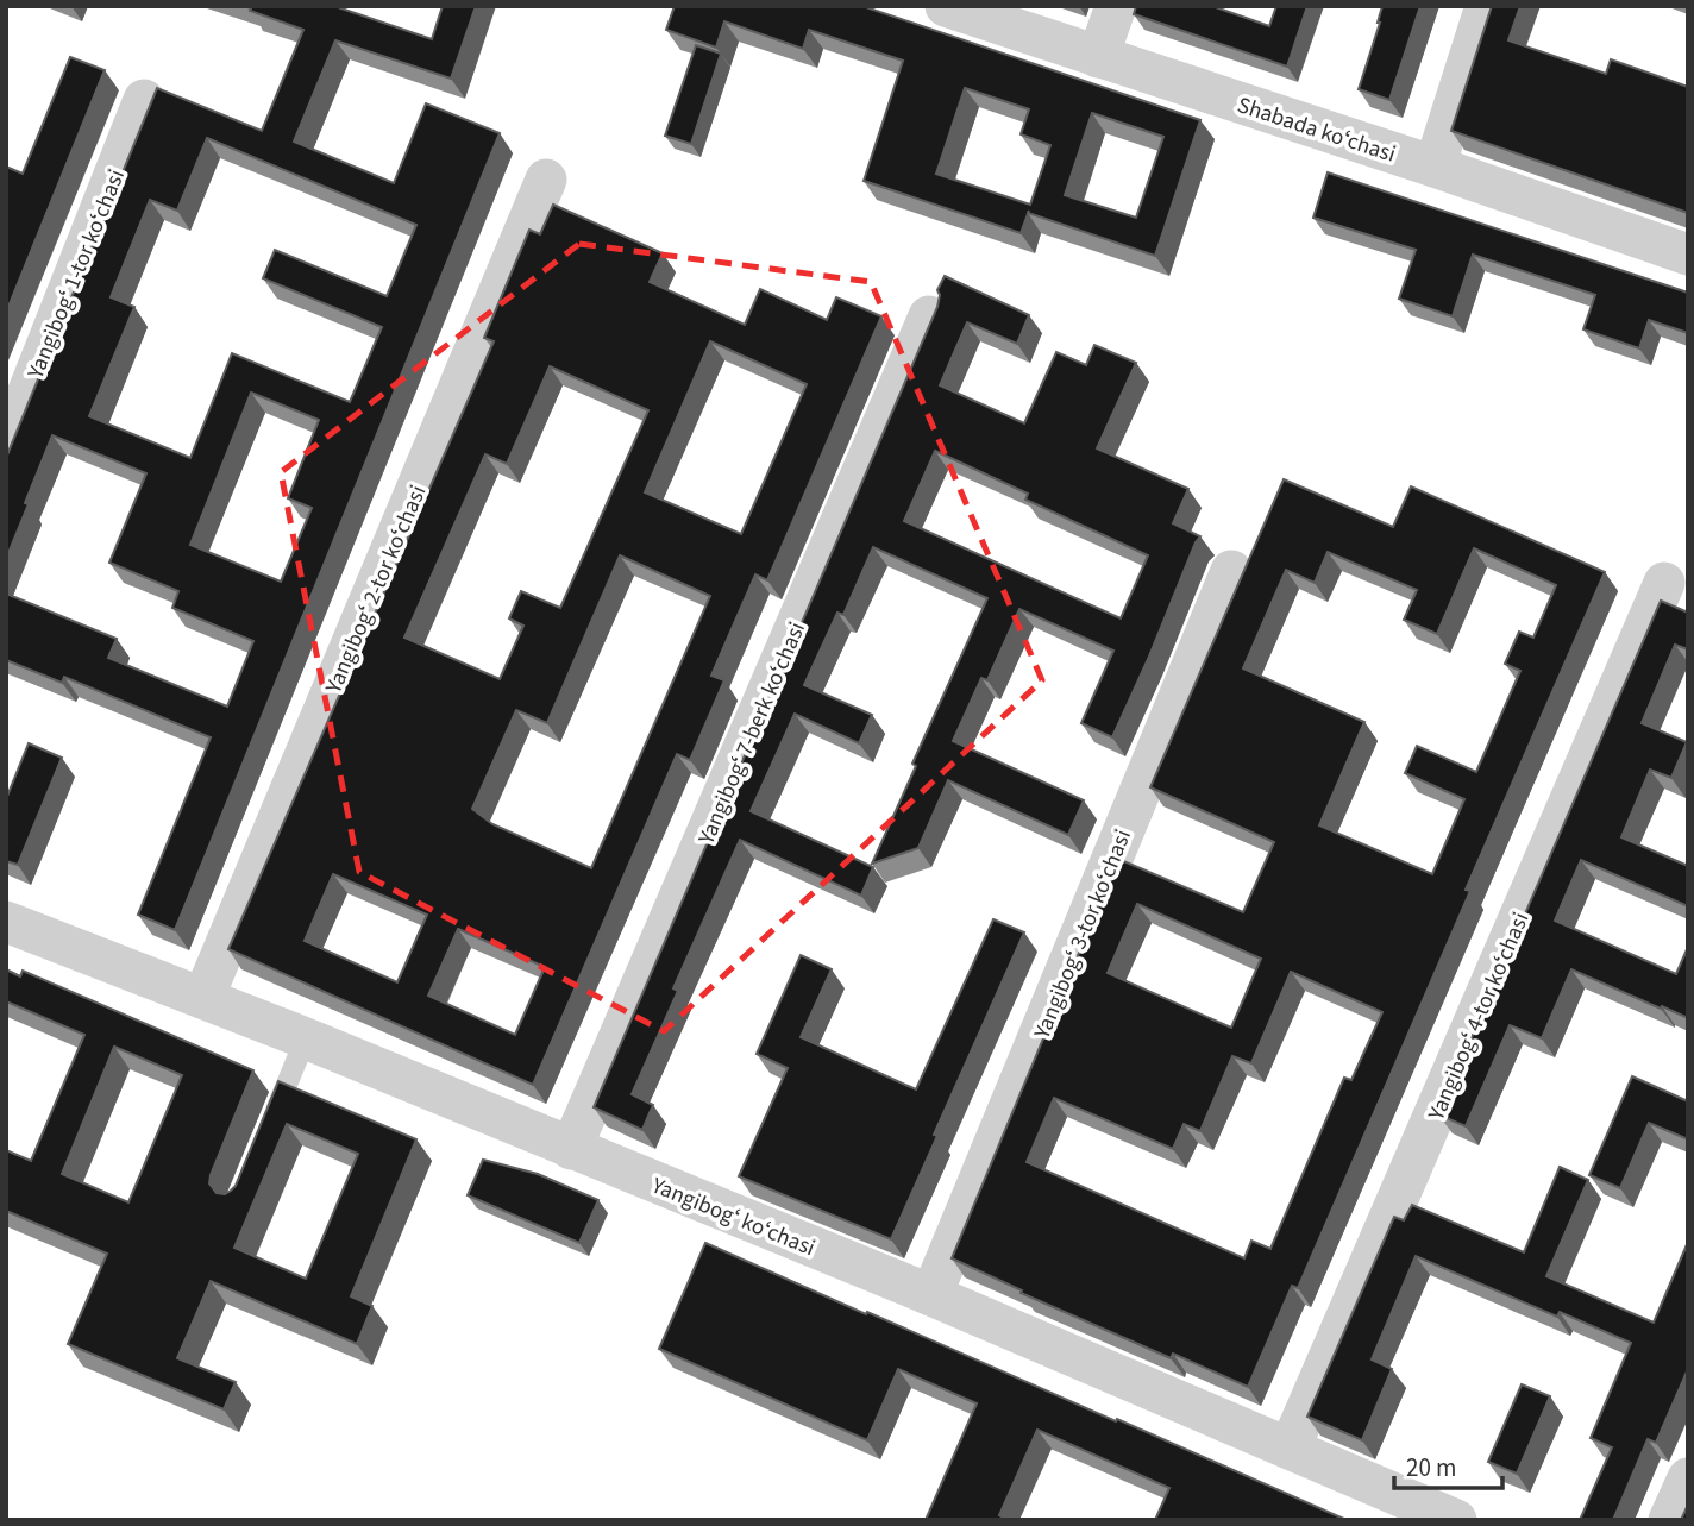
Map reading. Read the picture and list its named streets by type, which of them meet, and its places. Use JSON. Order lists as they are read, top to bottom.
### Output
{
  "streets": {
    "street": [
      "Shabada koʻchasi",
      "Yangibogʻ 1-tor koʻchasi",
      "Yangibogʻ 2-tor koʻchasi",
      "Yangibogʻ 7-berk koʻchasi",
      "Yangibogʻ 3-tor koʻchasi",
      "Yangibogʻ 4-tor koʻchasi",
      "Yangibogʻ koʻchasi"
    ]
  },
  "crossings": [
    ["Yangibogʻ 2-tor koʻchasi", "Yangibogʻ koʻchasi"],
    ["Yangibogʻ 7-berk koʻchasi", "Yangibogʻ koʻchasi"],
    ["Yangibogʻ 3-tor koʻchasi", "Yangibogʻ koʻchasi"],
    ["Yangibogʻ 4-tor koʻchasi", "Yangibogʻ koʻchasi"]
  ],
  "scale_bar": "20 m"
}
